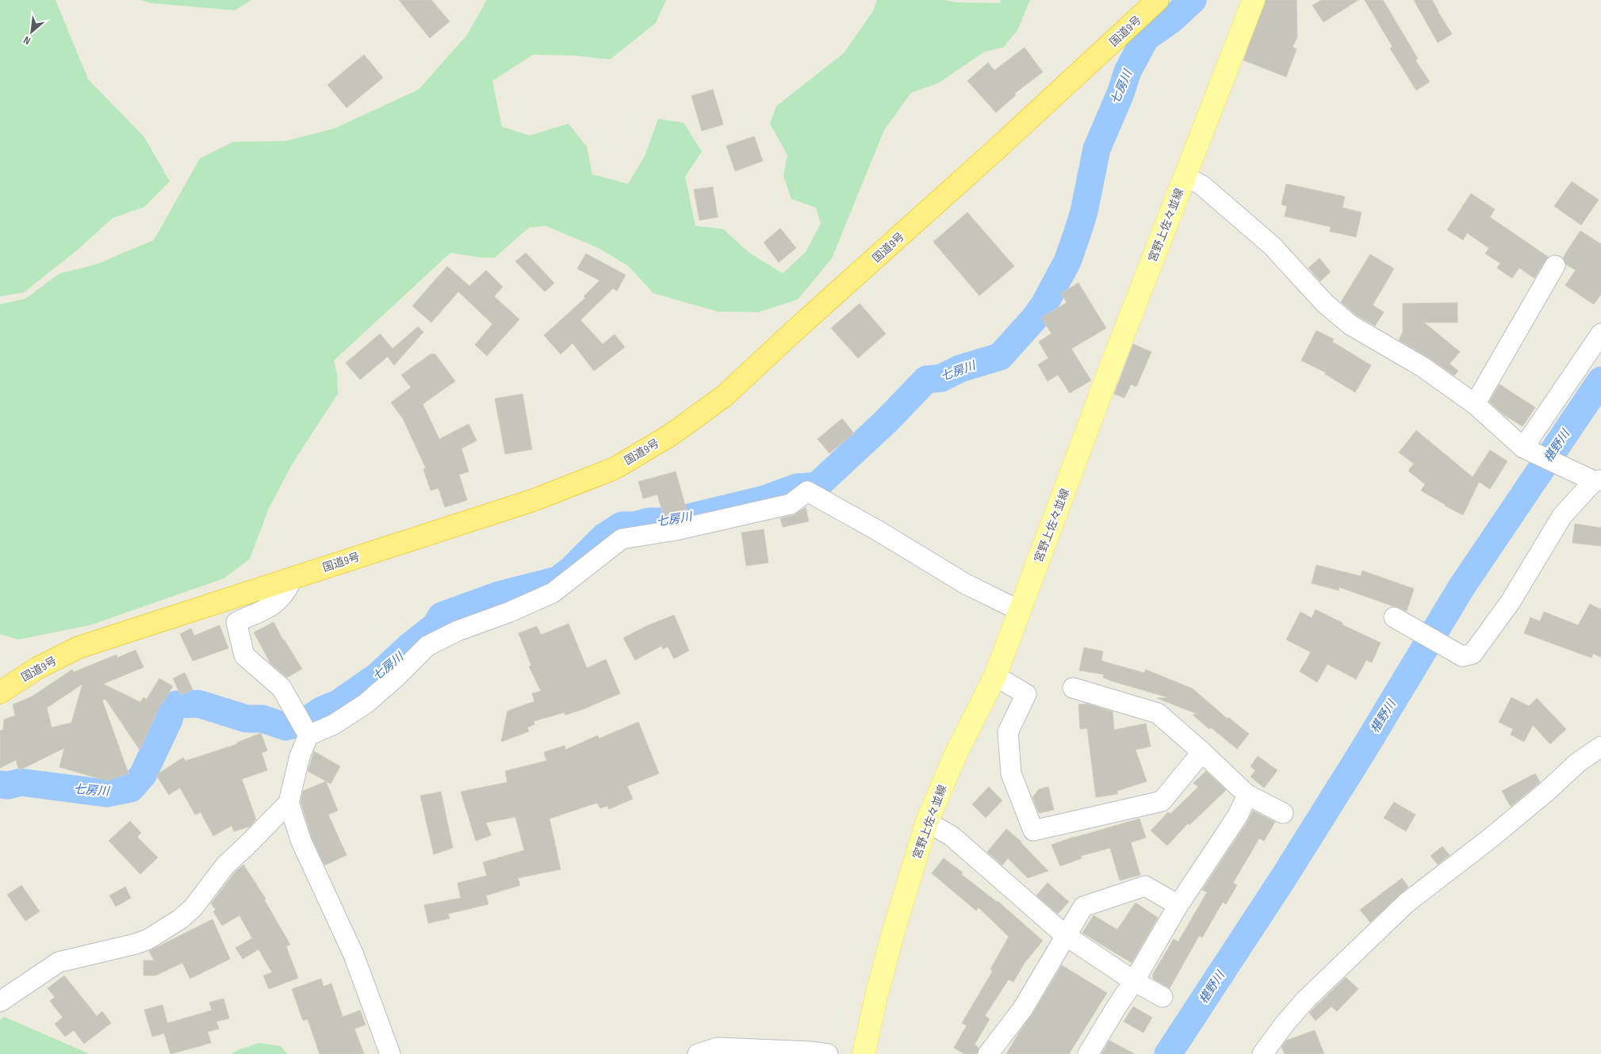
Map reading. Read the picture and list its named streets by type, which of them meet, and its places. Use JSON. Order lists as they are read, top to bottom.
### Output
{
  "streets": {
    "highway": ["国道9号"],
    "main road": ["宮野上佐々並線"]
  },
  "water": ["七房川", "椹野川"],
  "north": "bottom left"
}
